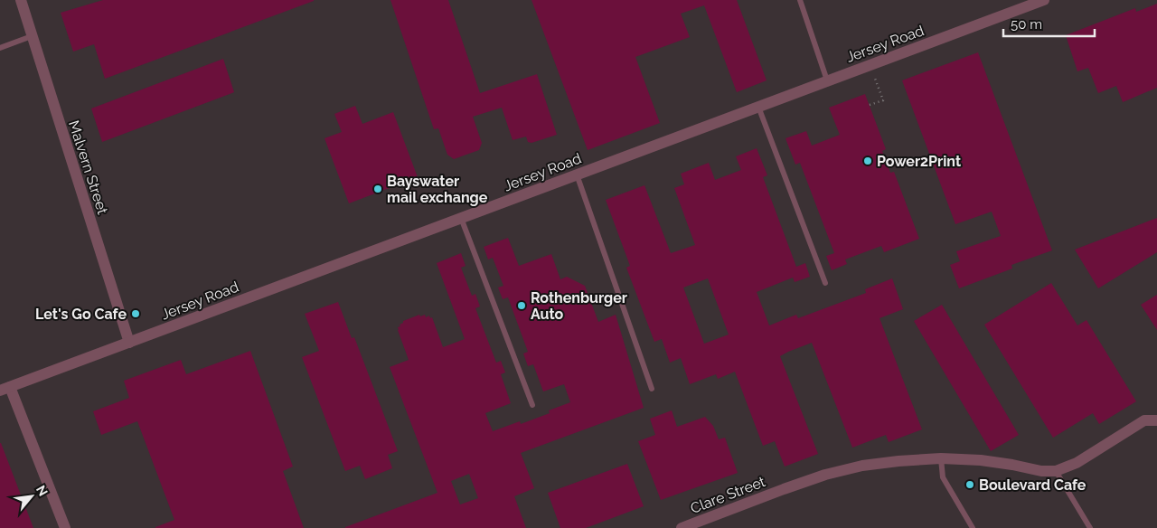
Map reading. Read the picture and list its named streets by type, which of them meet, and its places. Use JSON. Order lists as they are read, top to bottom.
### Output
{
  "streets": {
    "street": ["Jersey Road", "Malvern Street", "Clare Street"]
  },
  "crossings": [
    ["Jersey Road", "Malvern Street"]
  ],
  "places": [
    "Power2Print",
    "Bayswater mail exchange",
    "Rothenburger Auto",
    "Let's Go Cafe",
    "Boulevard Cafe"
  ],
  "scale_bar": "50 m",
  "north": "top right"
}
